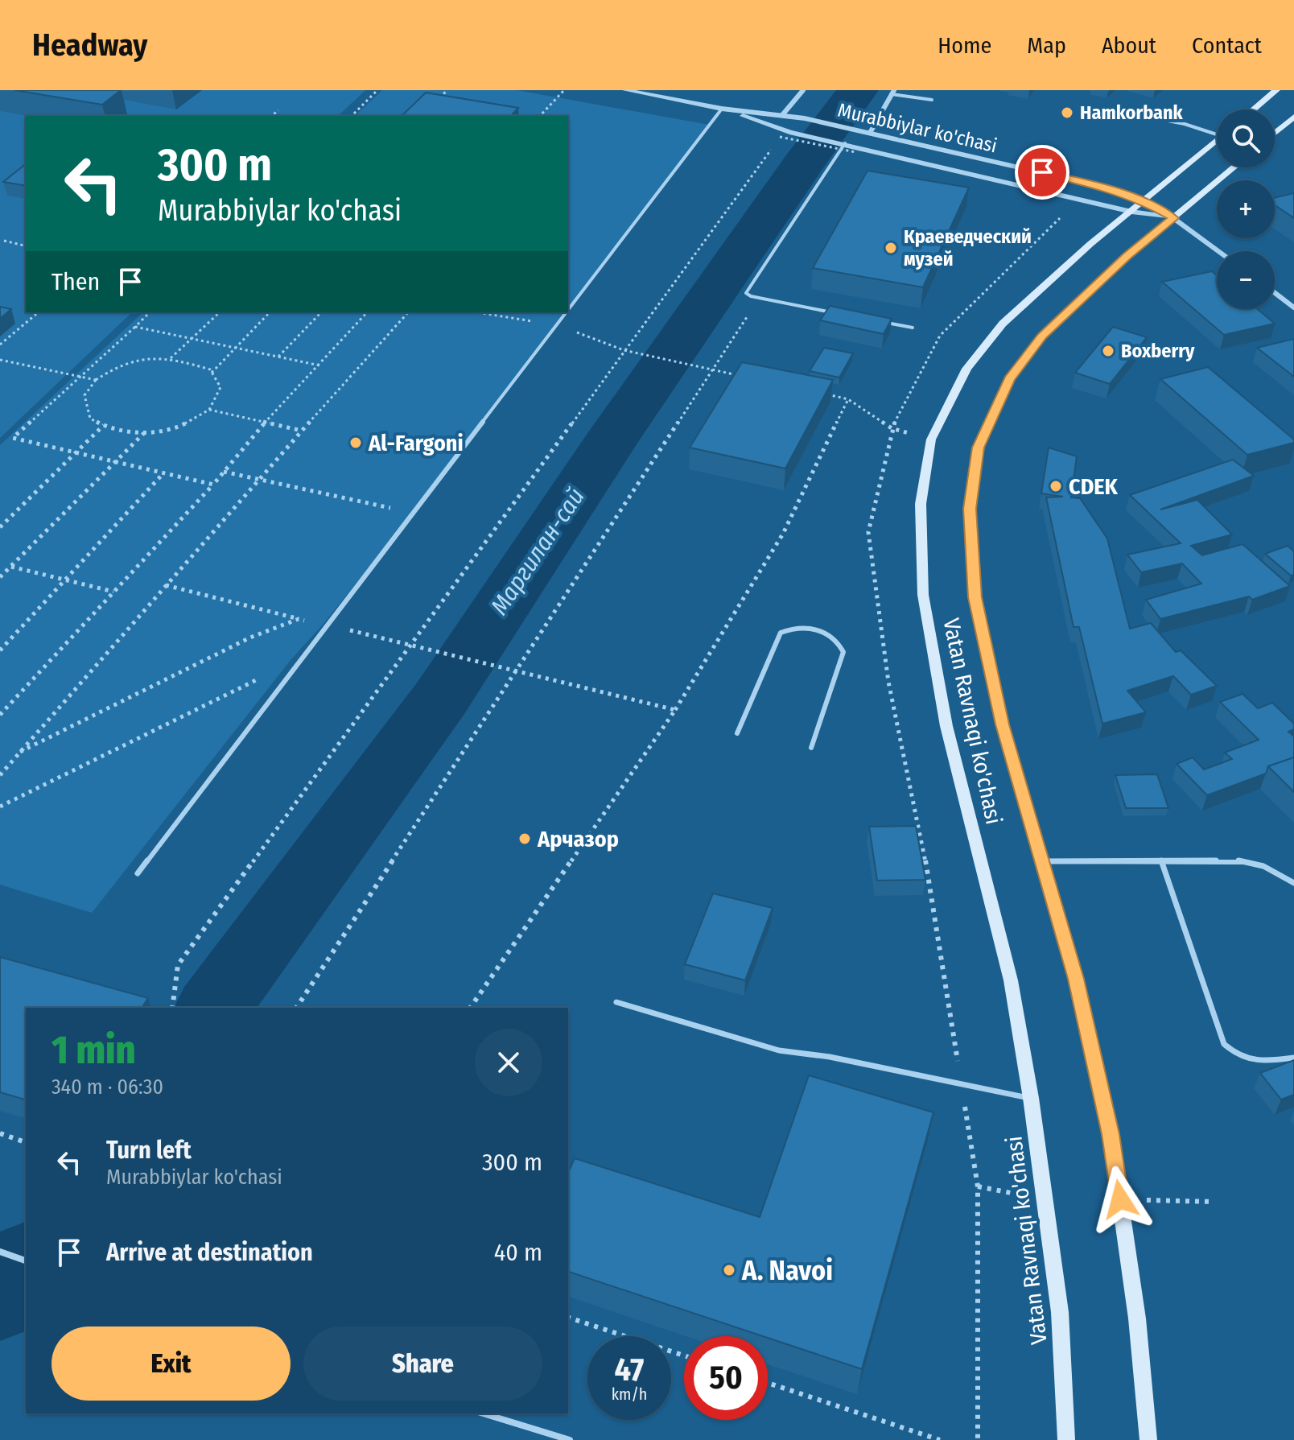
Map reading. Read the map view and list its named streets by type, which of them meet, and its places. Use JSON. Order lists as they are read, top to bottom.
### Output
{
  "streets": {
    "main road": ["Vatan Ravnaqi ko'chasi"],
    "street": ["Murabbiylar ko'chasi"]
  },
  "crossings": [
    ["Murabbiylar ko'chasi", "Vatan Ravnaqi ko'chasi"]
  ],
  "water": ["Маргилан-сай"],
  "places": [
    "Hamkorbank",
    "Краеведческий музей",
    "Boxberry",
    "Al-Fargoni",
    "CDEK",
    "Арчазор",
    "A. Navoi"
  ],
  "page": {
    "header": "Headway",
    "nav": [
      "Home",
      "Map",
      "About",
      "Contact"
    ],
    "map_buttons": ["+", "−"],
    "turn": ["300 m", "Murabbiylar ko'chasi"],
    "then": "Then",
    "heading": ["1 min", "340 m · 06:30"],
    "list": [
      {
        "name": "Turn left",
        "note": "Murabbiylar ko'chasi",
        "value": "300 m"
      },
      {
        "name": "Arrive at destination",
        "value": "40 m"
      }
    ],
    "buttons": ["Exit", "Share"],
    "speed": "47 km/h",
    "limit": "50"
  }
}
